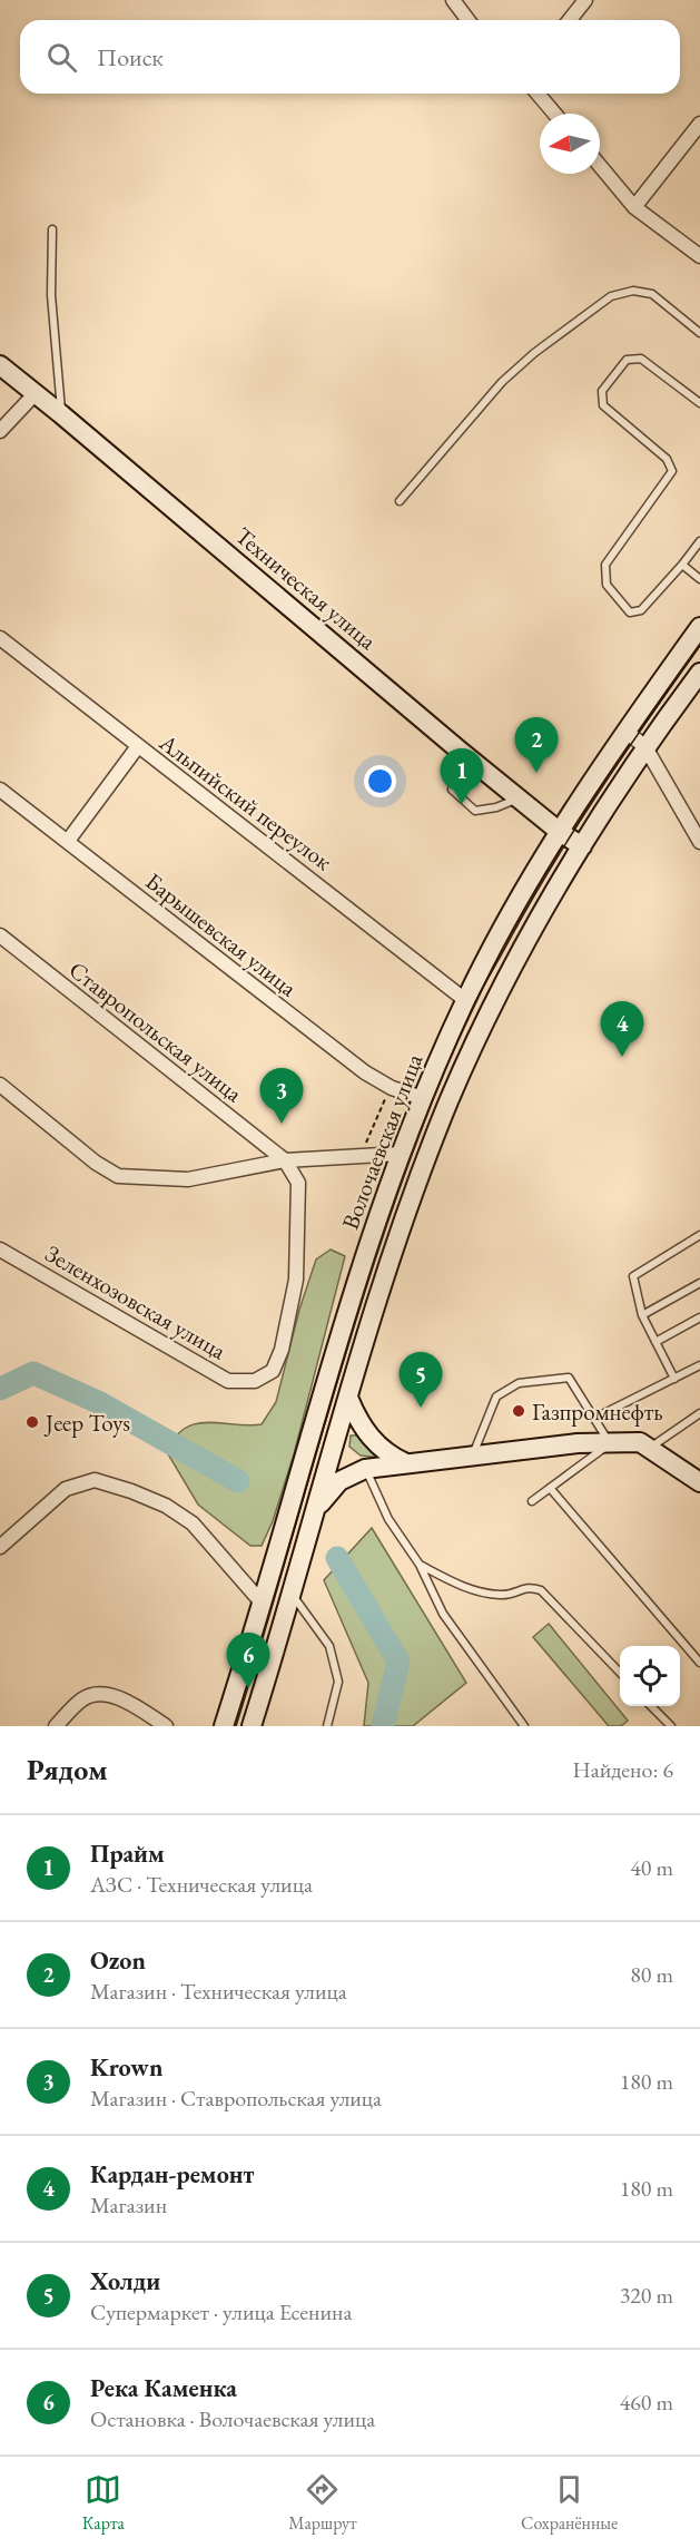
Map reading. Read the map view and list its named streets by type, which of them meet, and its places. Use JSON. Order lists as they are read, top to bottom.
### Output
{
  "streets": {
    "main road": ["Техническая улица", "Волочаевская улица"],
    "street": [
      "Альпийский переулок",
      "Барышевская улица",
      "Ставропольская улица",
      "Зеленхозовская улица"
    ]
  },
  "crossings": [
    ["Техническая улица", "Волочаевская улица"],
    ["Альпийский переулок", "Волочаевская улица"],
    ["Барышевская улица", "Волочаевская улица"],
    ["Ставропольская улица", "Зеленхозовская улица"]
  ],
  "places": ["Газпромнефть", "Jeep Toys"],
  "north": "left",
  "page": {
    "search": "Поиск",
    "pins": [
      "2",
      "1",
      "4",
      "3",
      "5",
      "6"
    ],
    "heading": ["Рядом", "Найдено: 6"],
    "list": [
      {
        "mark": "1",
        "name": "Прайм",
        "note": "АЗС · Техническая улица",
        "value": "40 m"
      },
      {
        "mark": "2",
        "name": "Ozon",
        "note": "Магазин · Техническая улица",
        "value": "80 m"
      },
      {
        "mark": "3",
        "name": "Krown",
        "note": "Магазин · Ставропольская улица",
        "value": "180 m"
      },
      {
        "mark": "4",
        "name": "Кардан-ремонт",
        "note": "Магазин",
        "value": "180 m"
      },
      {
        "mark": "5",
        "name": "Холди",
        "note": "Супермаркет · улица Есенина",
        "value": "320 m"
      },
      {
        "mark": "6",
        "name": "Река Каменка",
        "note": "Остановка · Волочаевская улица",
        "value": "460 m"
      }
    ],
    "nav": ["Карта", "Маршрут", "Сохранённые"]
  }
}
